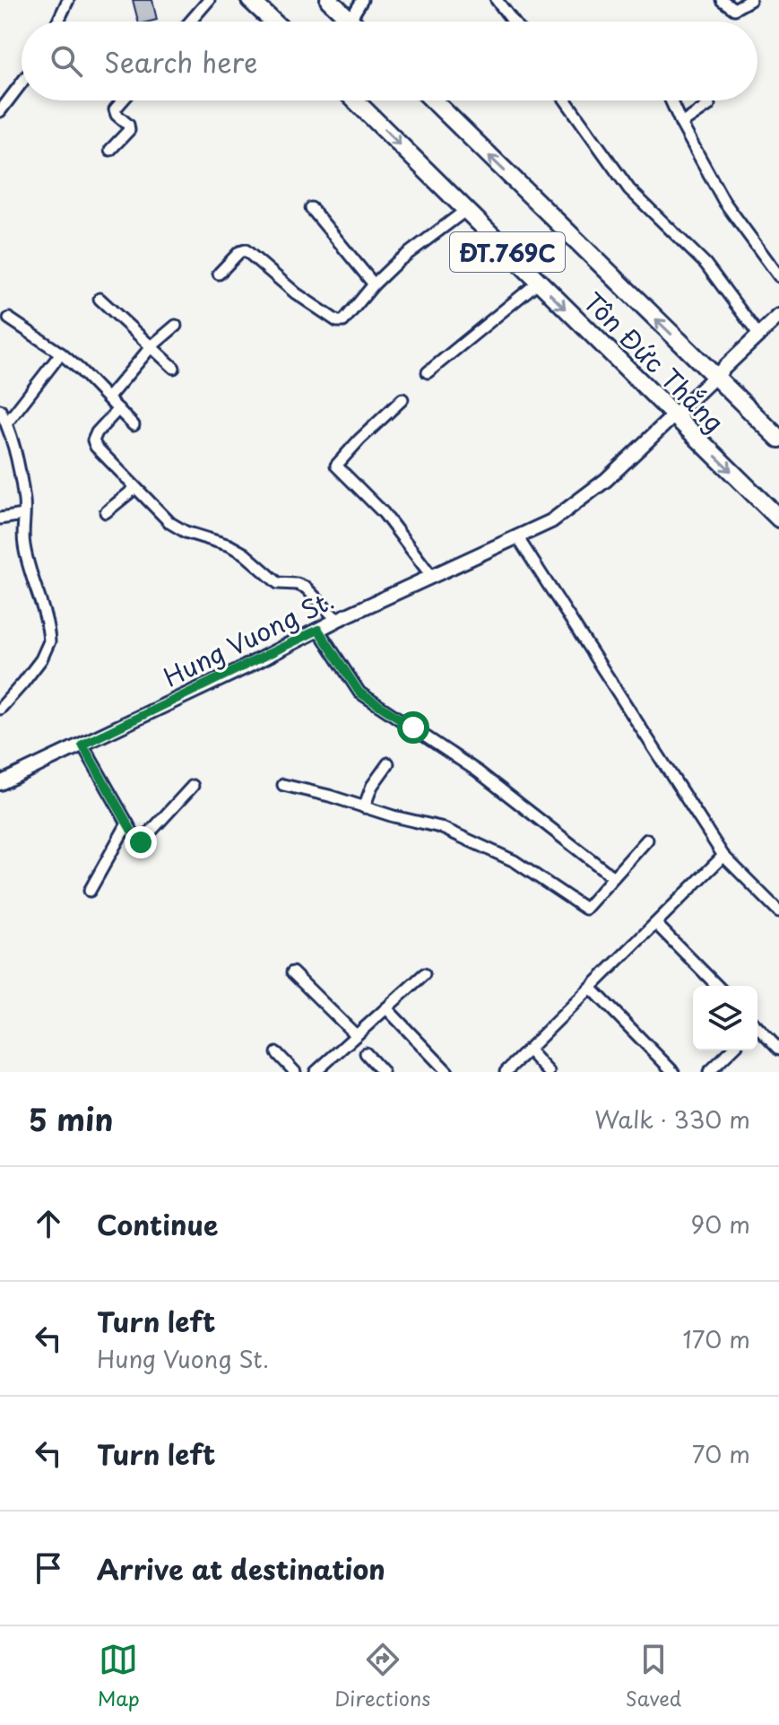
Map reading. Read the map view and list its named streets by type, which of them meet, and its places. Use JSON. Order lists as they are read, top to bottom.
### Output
{
  "streets": {
    "main road": ["ĐT.769C", "Tôn Đức Thắng"],
    "street": ["Hung Vuong St."]
  },
  "crossings": [
    ["Tôn Đức Thắng", "Hung Vuong St."]
  ],
  "page": {
    "search": "Search here",
    "heading": ["5 min", "Walk · 330 m"],
    "list": [
      ["Continue", "90 m"],
      ["Turn left", "Hung Vuong St.", "170 m"],
      ["Turn left", "70 m"],
      "Arrive at destination"
    ],
    "nav": ["Map", "Directions", "Saved"]
  }
}
